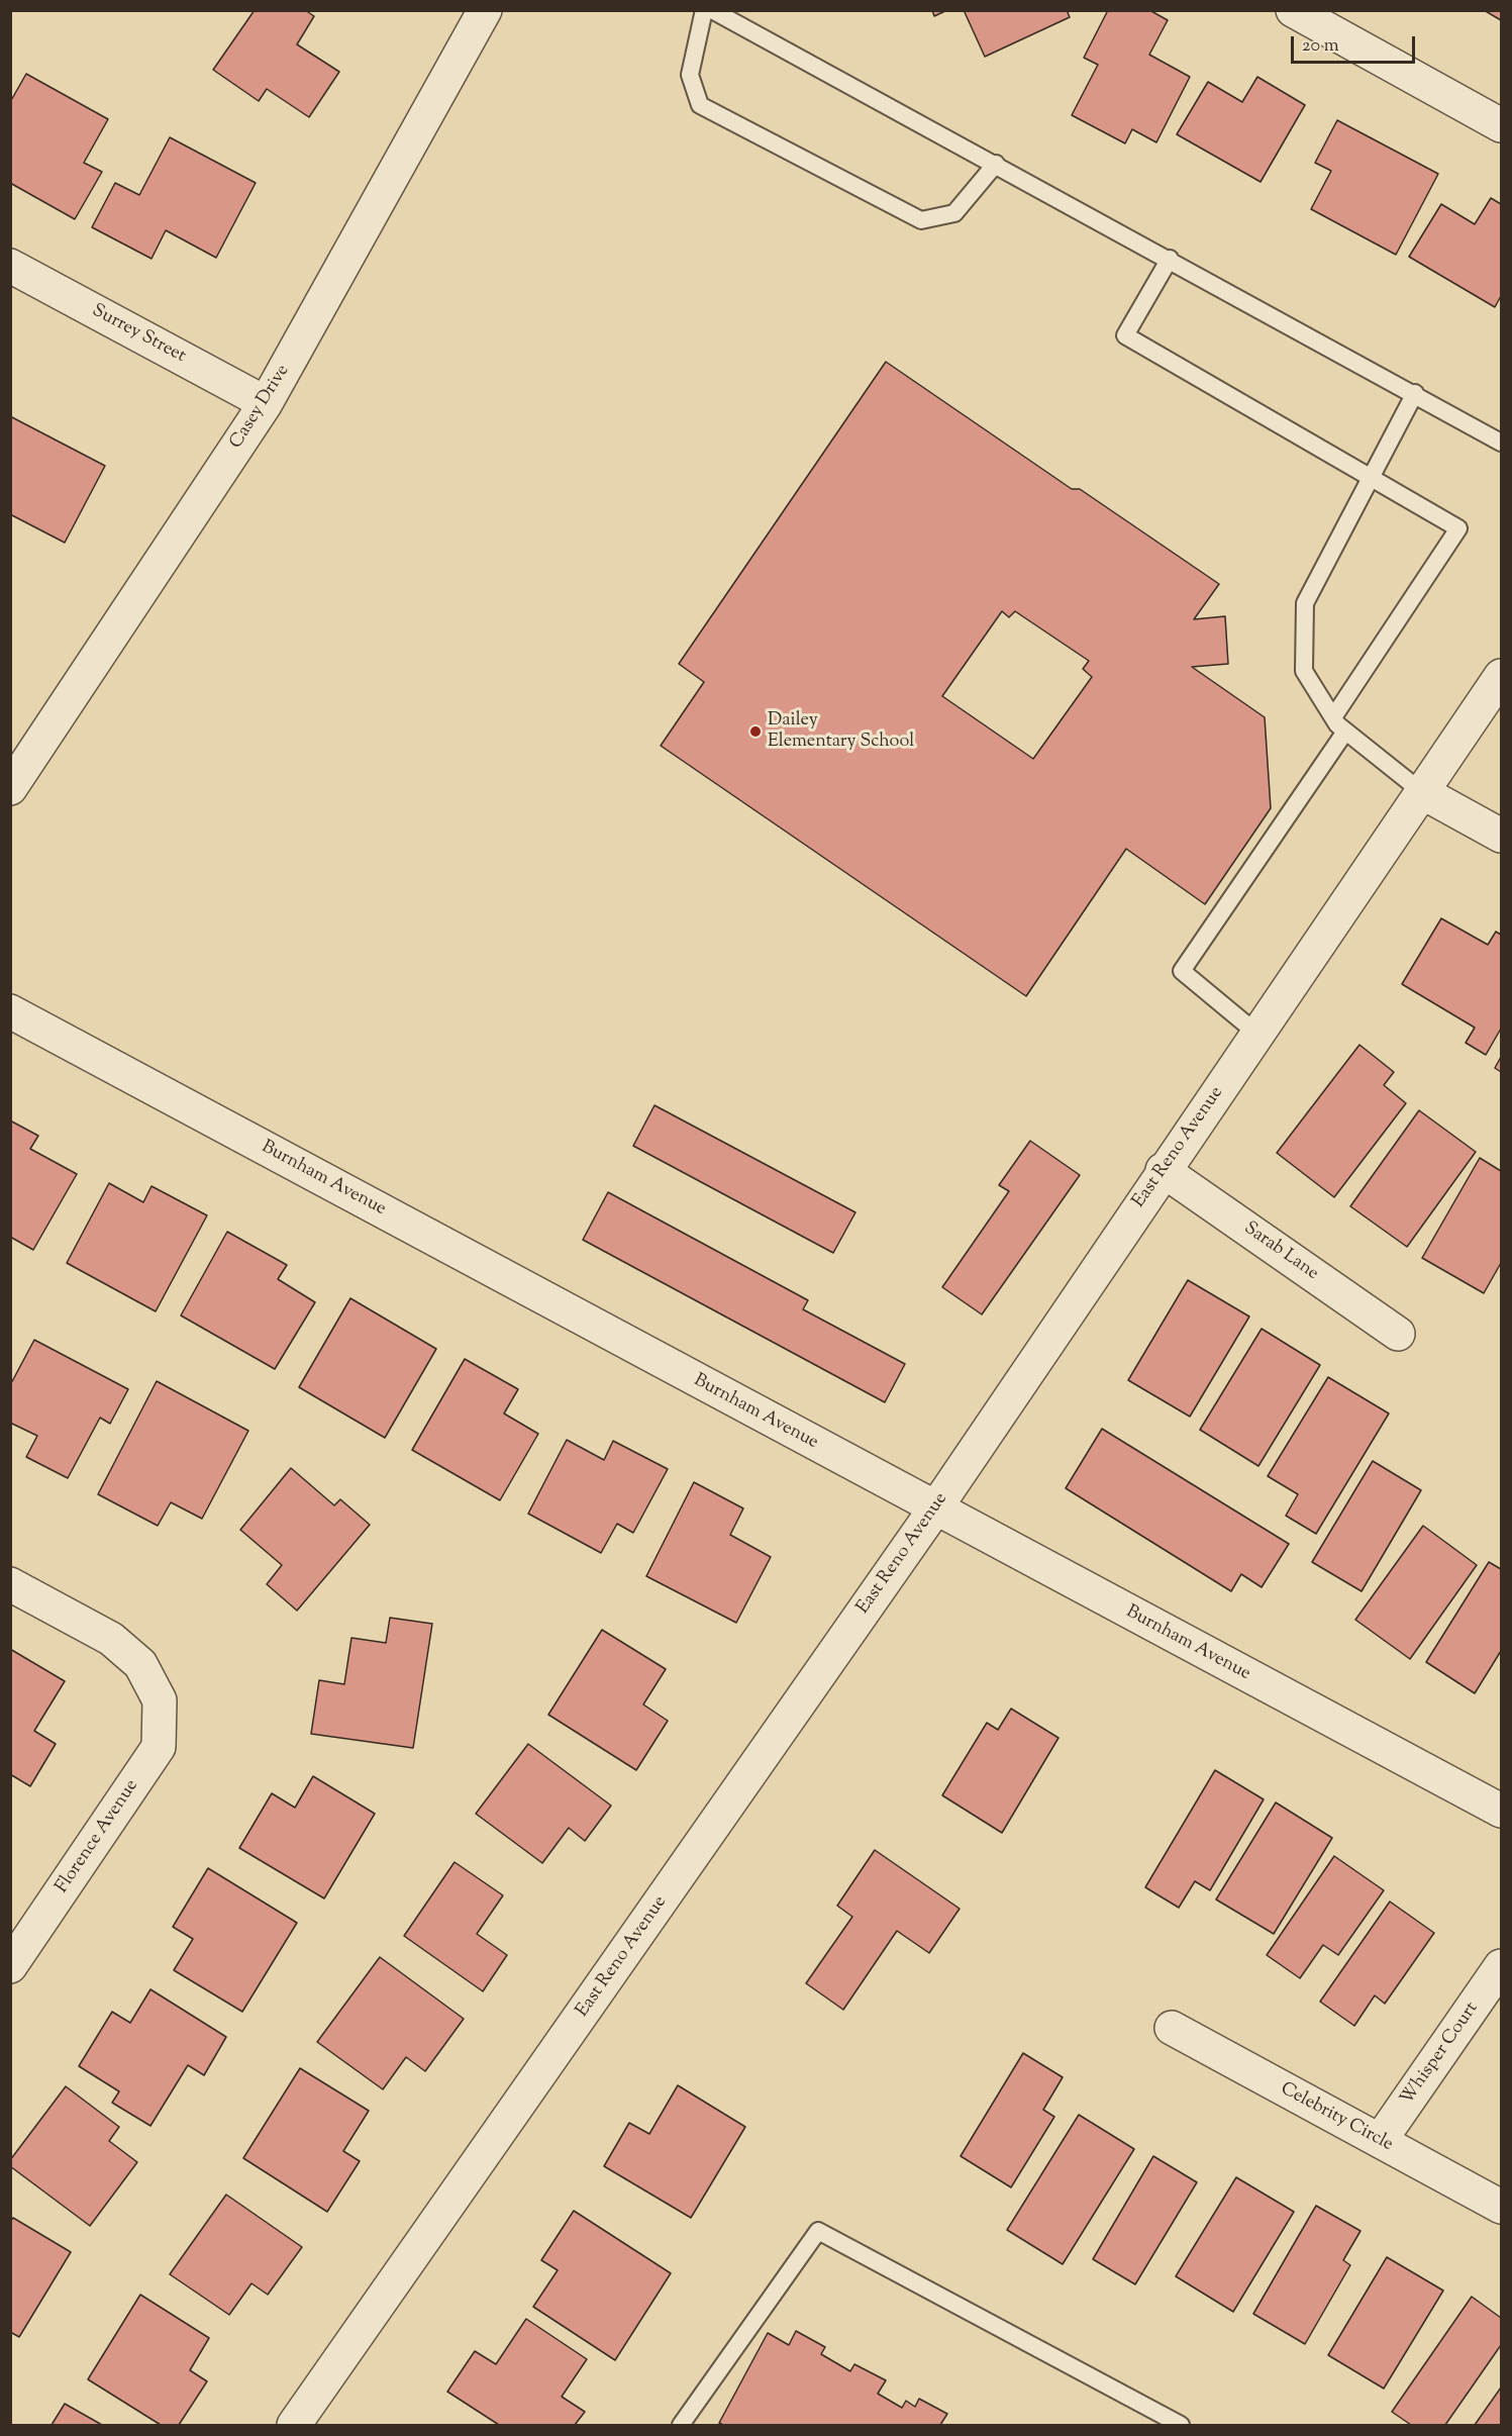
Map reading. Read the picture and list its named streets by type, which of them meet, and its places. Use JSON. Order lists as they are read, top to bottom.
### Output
{
  "streets": {
    "street": [
      "Surrey Street",
      "Casey Drive",
      "East Reno Avenue",
      "Burnham Avenue",
      "Sarab Lane",
      "Florence Avenue",
      "Whisper Court",
      "Celebrity Circle"
    ]
  },
  "crossings": [
    ["Surrey Street", "Casey Drive"],
    ["East Reno Avenue", "Burnham Avenue"],
    ["East Reno Avenue", "Sarab Lane"],
    ["Whisper Court", "Celebrity Circle"]
  ],
  "places": ["Dailey Elementary School"],
  "scale_bar": "20 m"
}
